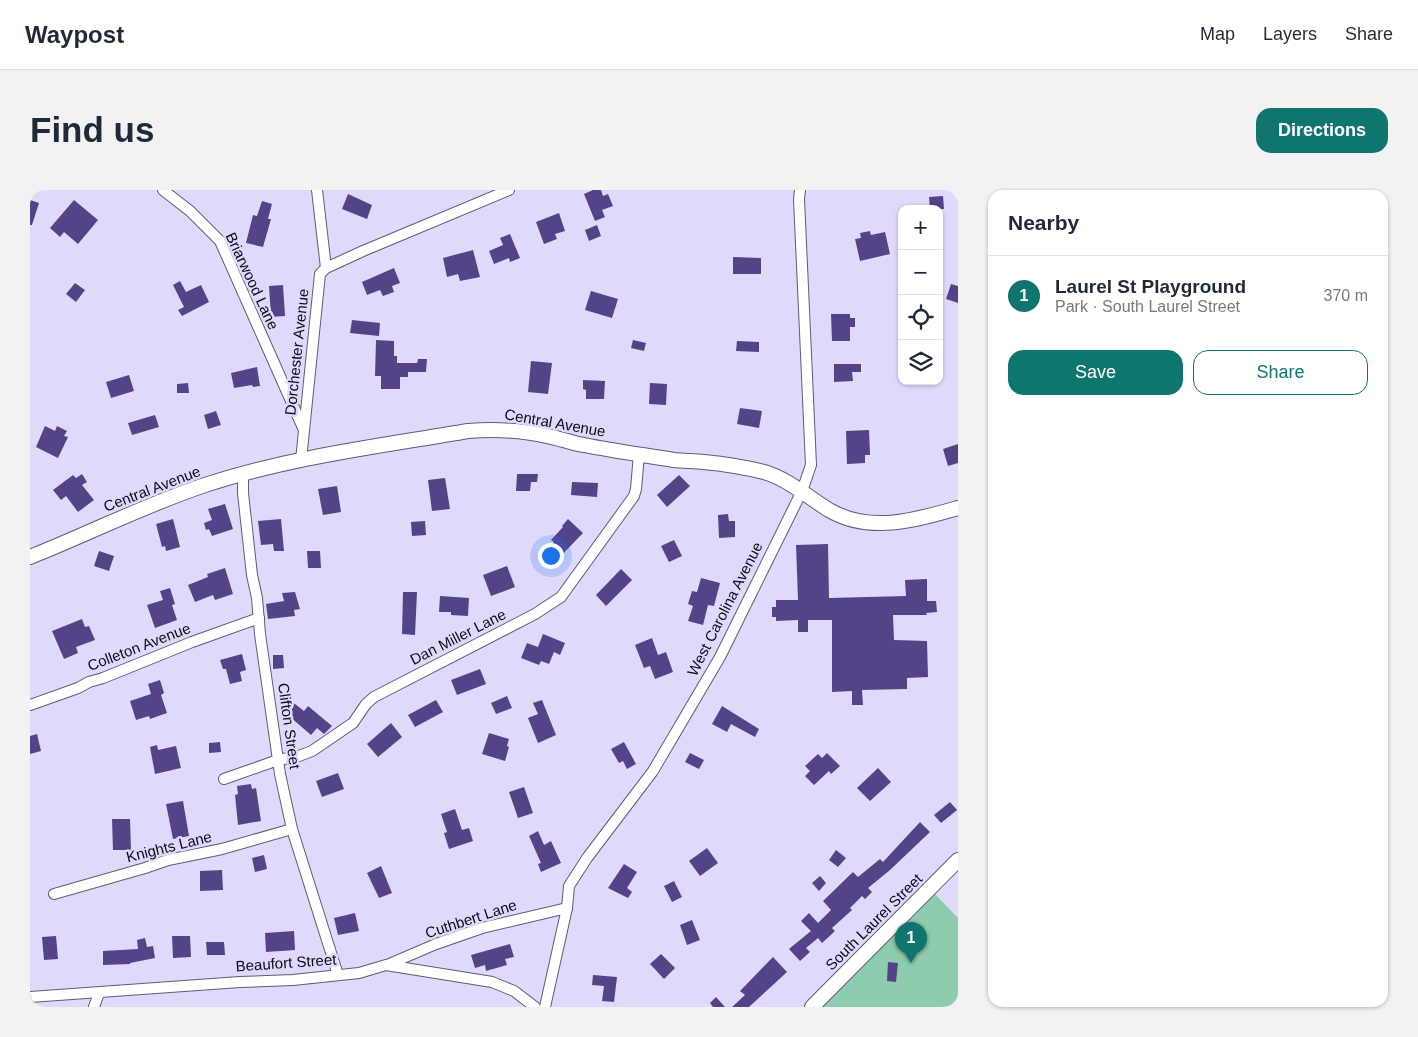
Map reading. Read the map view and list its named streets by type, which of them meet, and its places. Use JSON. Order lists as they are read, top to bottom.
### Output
{
  "streets": {
    "street": [
      "Briarwood Lane",
      "Dorchester Avenue",
      "Central Avenue",
      "West Carolina Avenue",
      "Dan Miller Lane",
      "Colleton Avenue",
      "Clifton Street",
      "Knights Lane",
      "Cuthbert Lane",
      "South Laurel Street",
      "Beaufort Street"
    ]
  },
  "crossings": [
    ["Briarwood Lane", "Dorchester Avenue"],
    ["Dorchester Avenue", "Central Avenue"],
    ["Central Avenue", "West Carolina Avenue"],
    ["Central Avenue", "Dan Miller Lane"],
    ["Central Avenue", "Clifton Street"],
    ["West Carolina Avenue", "Cuthbert Lane"],
    ["Dan Miller Lane", "Clifton Street"],
    ["Colleton Avenue", "Clifton Street"],
    ["Clifton Street", "Knights Lane"],
    ["Clifton Street", "Beaufort Street"],
    ["Cuthbert Lane", "Beaufort Street"]
  ],
  "page": {
    "header": "Waypost",
    "nav": ["Map", "Layers", "Share"],
    "buttons": [
      "Directions",
      ["Save", "Share"]
    ],
    "title": "Find us",
    "heading": "Nearby",
    "map_buttons": ["+", "−"],
    "list": [
      {
        "mark": "1",
        "name": "Laurel St Playground",
        "note": "Park · South Laurel Street",
        "value": "370 m"
      }
    ],
    "pins": "1"
  }
}
